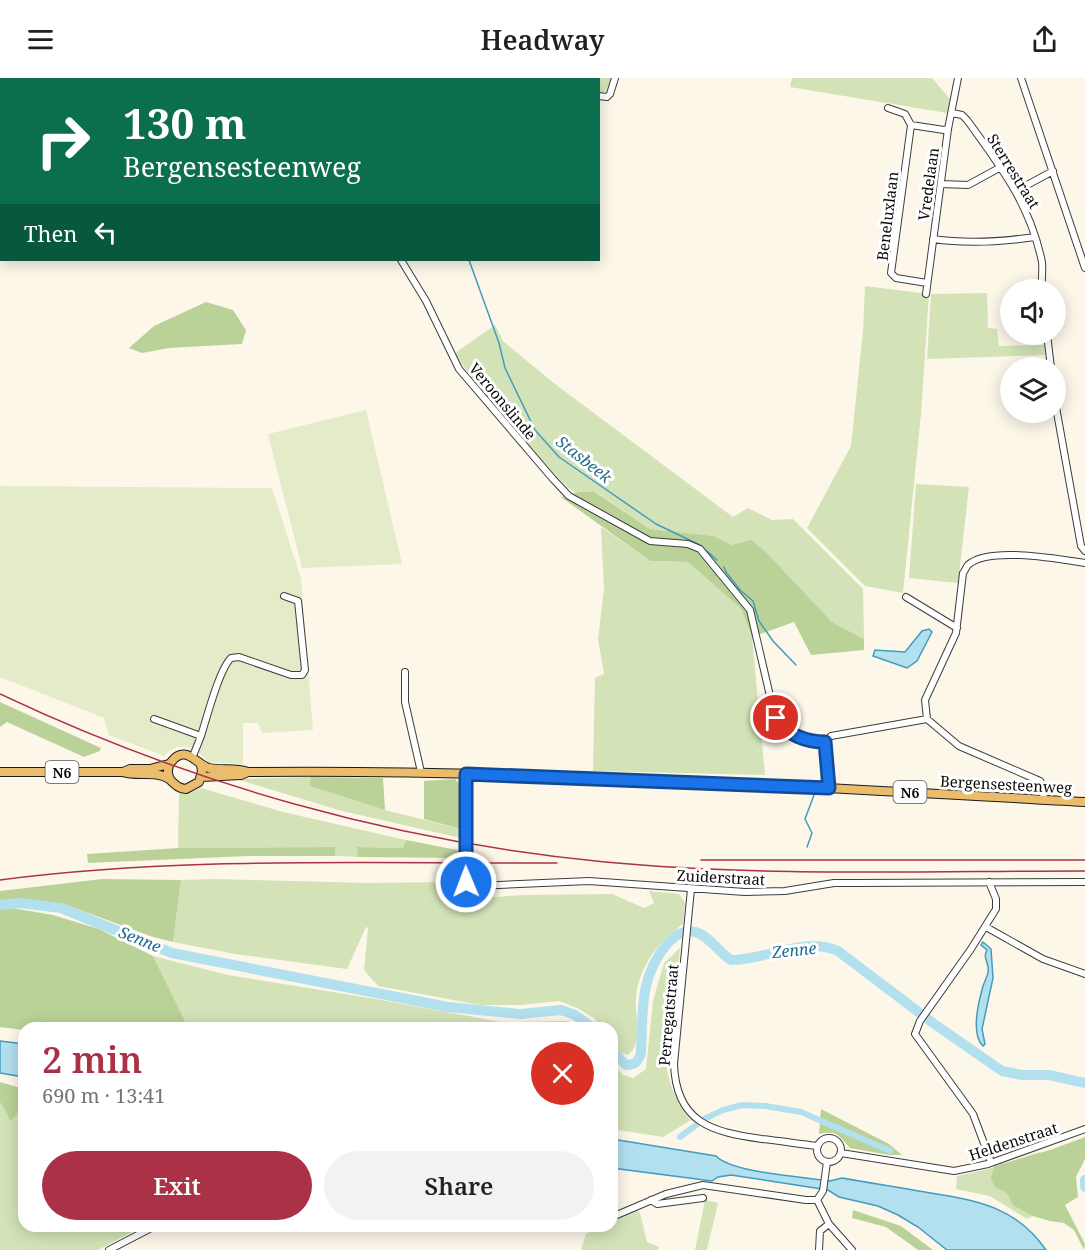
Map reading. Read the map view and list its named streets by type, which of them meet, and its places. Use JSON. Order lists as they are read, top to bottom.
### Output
{
  "streets": {
    "main road": ["N6", "Bergensesteenweg"],
    "street": [
      "Sterrestraat",
      "Vredelaan",
      "Beneluxlaan",
      "Veroonslinde",
      "Zuiderstraat",
      "Perregatstraat",
      "Heldenstraat"
    ]
  },
  "crossings": [
    ["Sterrestraat", "Vredelaan"],
    ["Vredelaan", "Beneluxlaan"],
    ["N6", "Bergensesteenweg"],
    ["Bergensesteenweg", "Zuiderstraat"],
    ["Zuiderstraat", "Perregatstraat"],
    ["Perregatstraat", "Heldenstraat"]
  ],
  "water": ["Stasbeek", "Senne", "Zenne"],
  "page": {
    "header": "Headway",
    "turn": ["130 m", "Bergensesteenweg"],
    "then": "Then",
    "heading": ["2 min", "690 m · 13:41"],
    "buttons": ["Exit", "Share"]
  }
}
